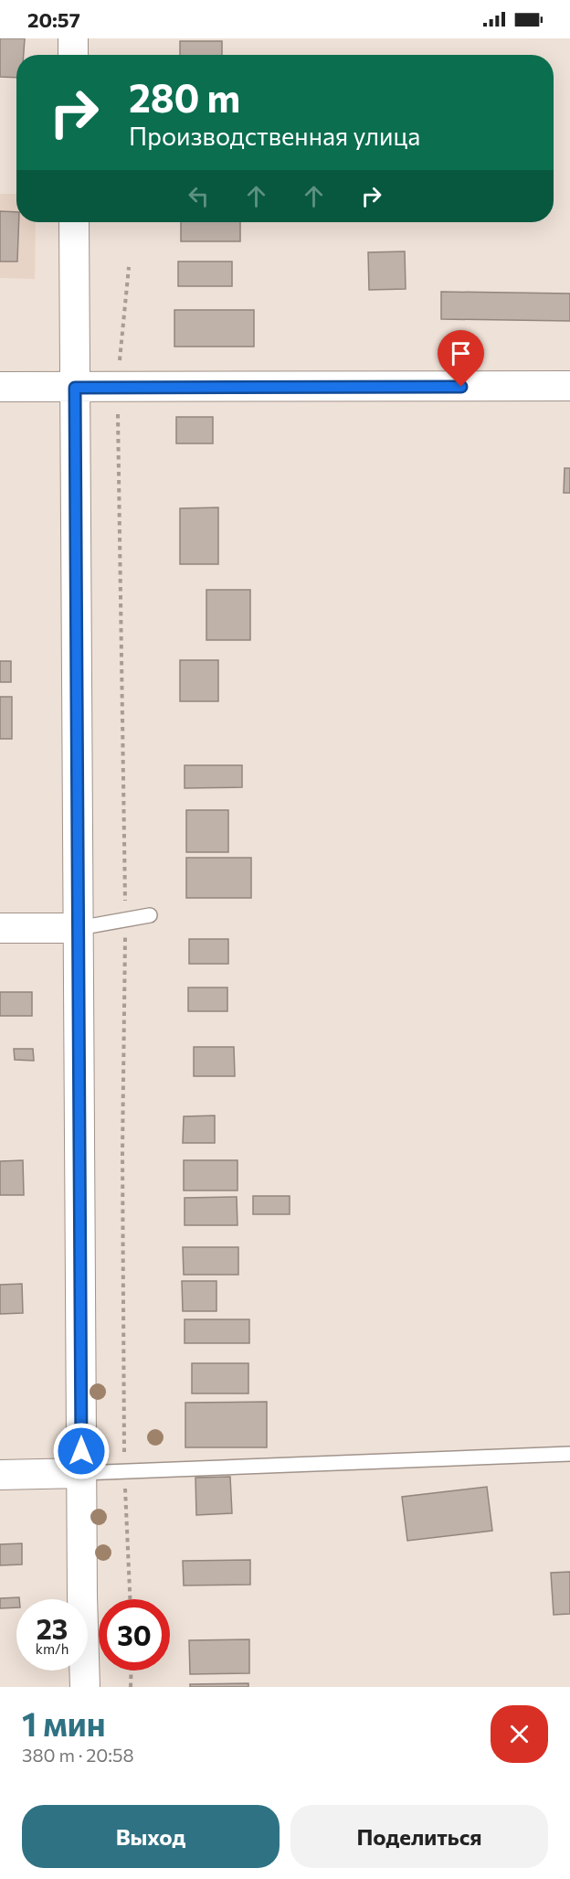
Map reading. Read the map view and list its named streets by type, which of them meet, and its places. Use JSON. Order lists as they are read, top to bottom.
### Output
{
  "page": {
    "status": "20:57",
    "turn": ["280 m", "Производственная улица"],
    "speed": "23 km/h",
    "limit": "30",
    "heading": ["1 мин", "380 m · 20:58"],
    "buttons": ["Выход", "Поделиться"]
  }
}
